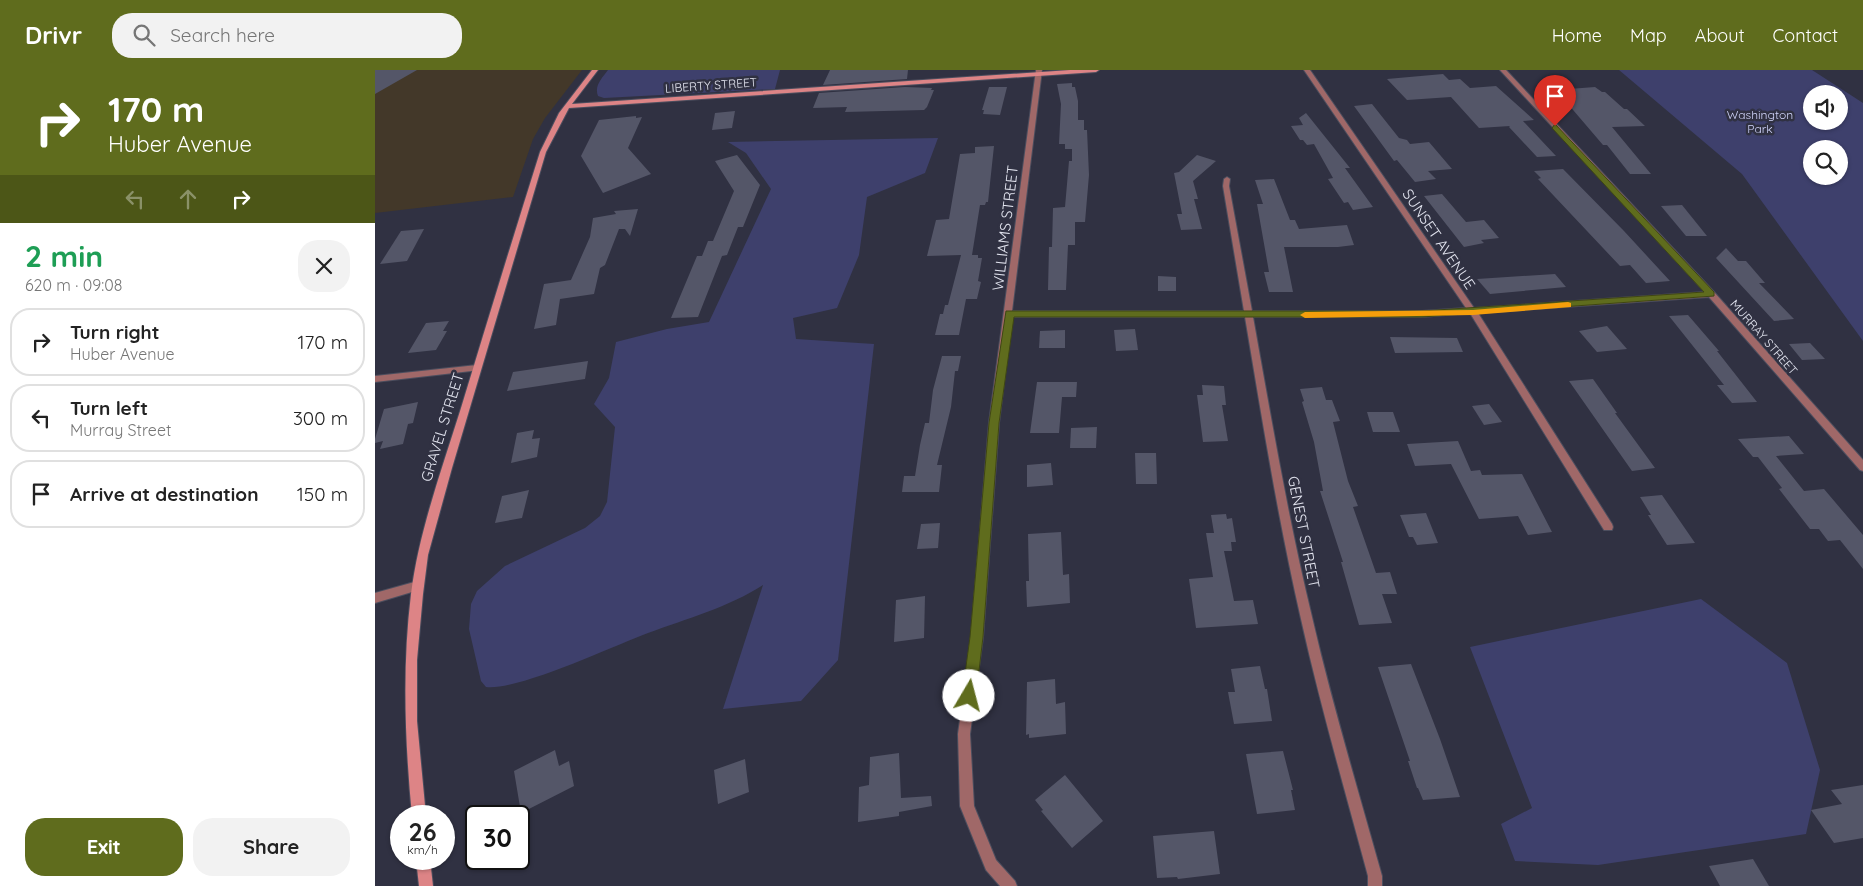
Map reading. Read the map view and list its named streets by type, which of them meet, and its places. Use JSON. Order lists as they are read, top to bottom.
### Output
{
  "streets": {
    "street": [
      "LIBERTY STREET",
      "WILLIAMS STREET",
      "SUNSET AVENUE",
      "MURRAY STREET",
      "GRAVEL STREET",
      "GENEST STREET"
    ]
  },
  "crossings": [
    ["LIBERTY STREET", "WILLIAMS STREET"],
    ["LIBERTY STREET", "GRAVEL STREET"]
  ],
  "parks": ["Washington Park"],
  "page": {
    "header": "Drivr",
    "search": "Search here",
    "nav": [
      "Home",
      "Map",
      "About",
      "Contact"
    ],
    "turn": ["170 m", "Huber Avenue"],
    "heading": ["2 min", "620 m · 09:08"],
    "list": [
      {
        "name": "Turn right",
        "note": "Huber Avenue",
        "value": "170 m"
      },
      {
        "name": "Turn left",
        "note": "Murray Street",
        "value": "300 m"
      },
      {
        "name": "Arrive at destination",
        "value": "150 m"
      }
    ],
    "speed": "26 km/h",
    "limit": "30",
    "buttons": ["Exit", "Share"]
  }
}
